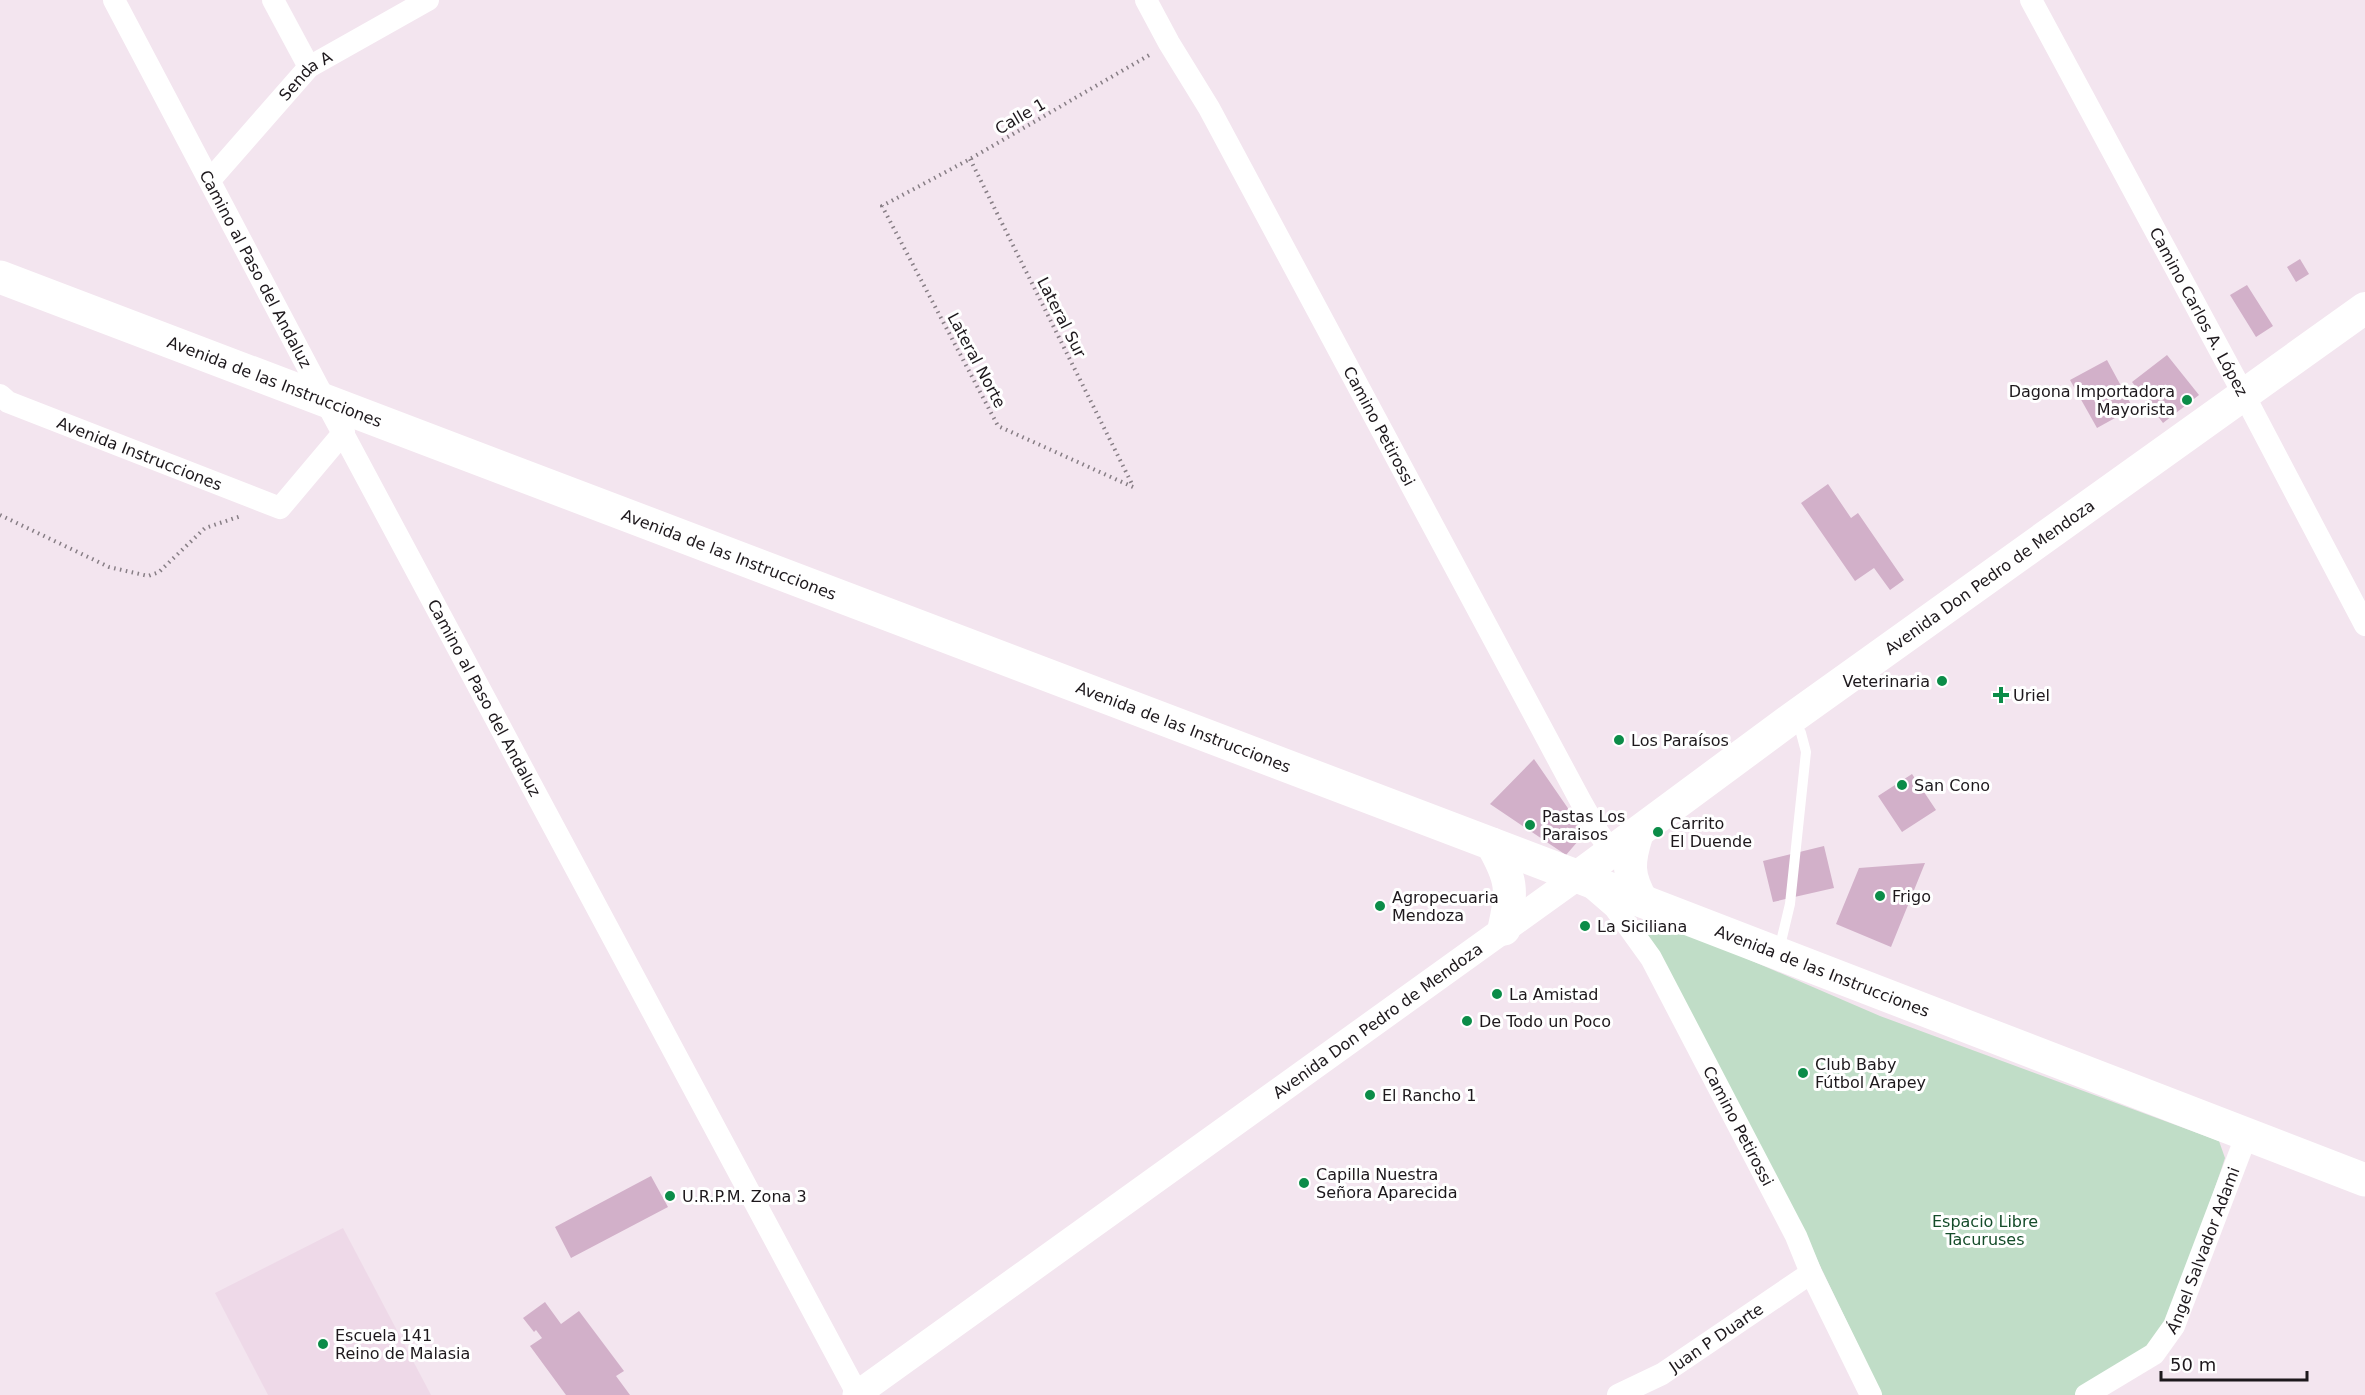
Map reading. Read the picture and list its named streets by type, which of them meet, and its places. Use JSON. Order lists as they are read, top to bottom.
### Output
{
  "streets": {
    "main road": ["Avenida de las Instrucciones", "Avenida Don Pedro de Mendoza"],
    "street": [
      "Senda A",
      "Camino al Paso del Andaluz",
      "Camino Carlos A. López",
      "Camino Petirossi",
      "Avenida Instrucciones",
      "Ángel Salvador Adami",
      "Juan P Duarte"
    ],
    "path": ["Calle 1", "Lateral Sur", "Lateral Norte"]
  },
  "crossings": [
    ["Senda A", "Camino al Paso del Andaluz"],
    ["Calle 1", "Lateral Sur"],
    ["Calle 1", "Lateral Norte"],
    ["Calle 1", "Camino Petirossi"],
    ["Camino al Paso del Andaluz", "Avenida de las Instrucciones"],
    ["Camino al Paso del Andaluz", "Avenida Don Pedro de Mendoza"],
    ["Camino Carlos A. López", "Avenida Don Pedro de Mendoza"],
    ["Lateral Sur", "Lateral Norte"],
    ["Avenida de las Instrucciones", "Camino Petirossi"],
    ["Avenida de las Instrucciones", "Avenida Don Pedro de Mendoza"],
    ["Avenida de las Instrucciones", "Ángel Salvador Adami"],
    ["Camino Petirossi", "Avenida Don Pedro de Mendoza"],
    ["Camino Petirossi", "Juan P Duarte"]
  ],
  "parks": ["Espacio Libre Tacuruses"],
  "places": {
    "other": [
      "Dagona Importadora Mayorista",
      "Veterinaria",
      "Los Paraísos",
      "San Cono",
      "Pastas Los Paraisos",
      "Carrito El Duende",
      "Frigo",
      "Agropecuaria Mendoza",
      "La Siciliana",
      "La Amistad",
      "De Todo un Poco",
      "Club Baby Fútbol Arapey",
      "El Rancho 1",
      "Capilla Nuestra Señora Aparecida",
      "U.R.P.M. Zona 3",
      "Escuela 141 Reino de Malasia"
    ],
    "health": ["Uriel"]
  },
  "scale_bar": "50 m"
}
